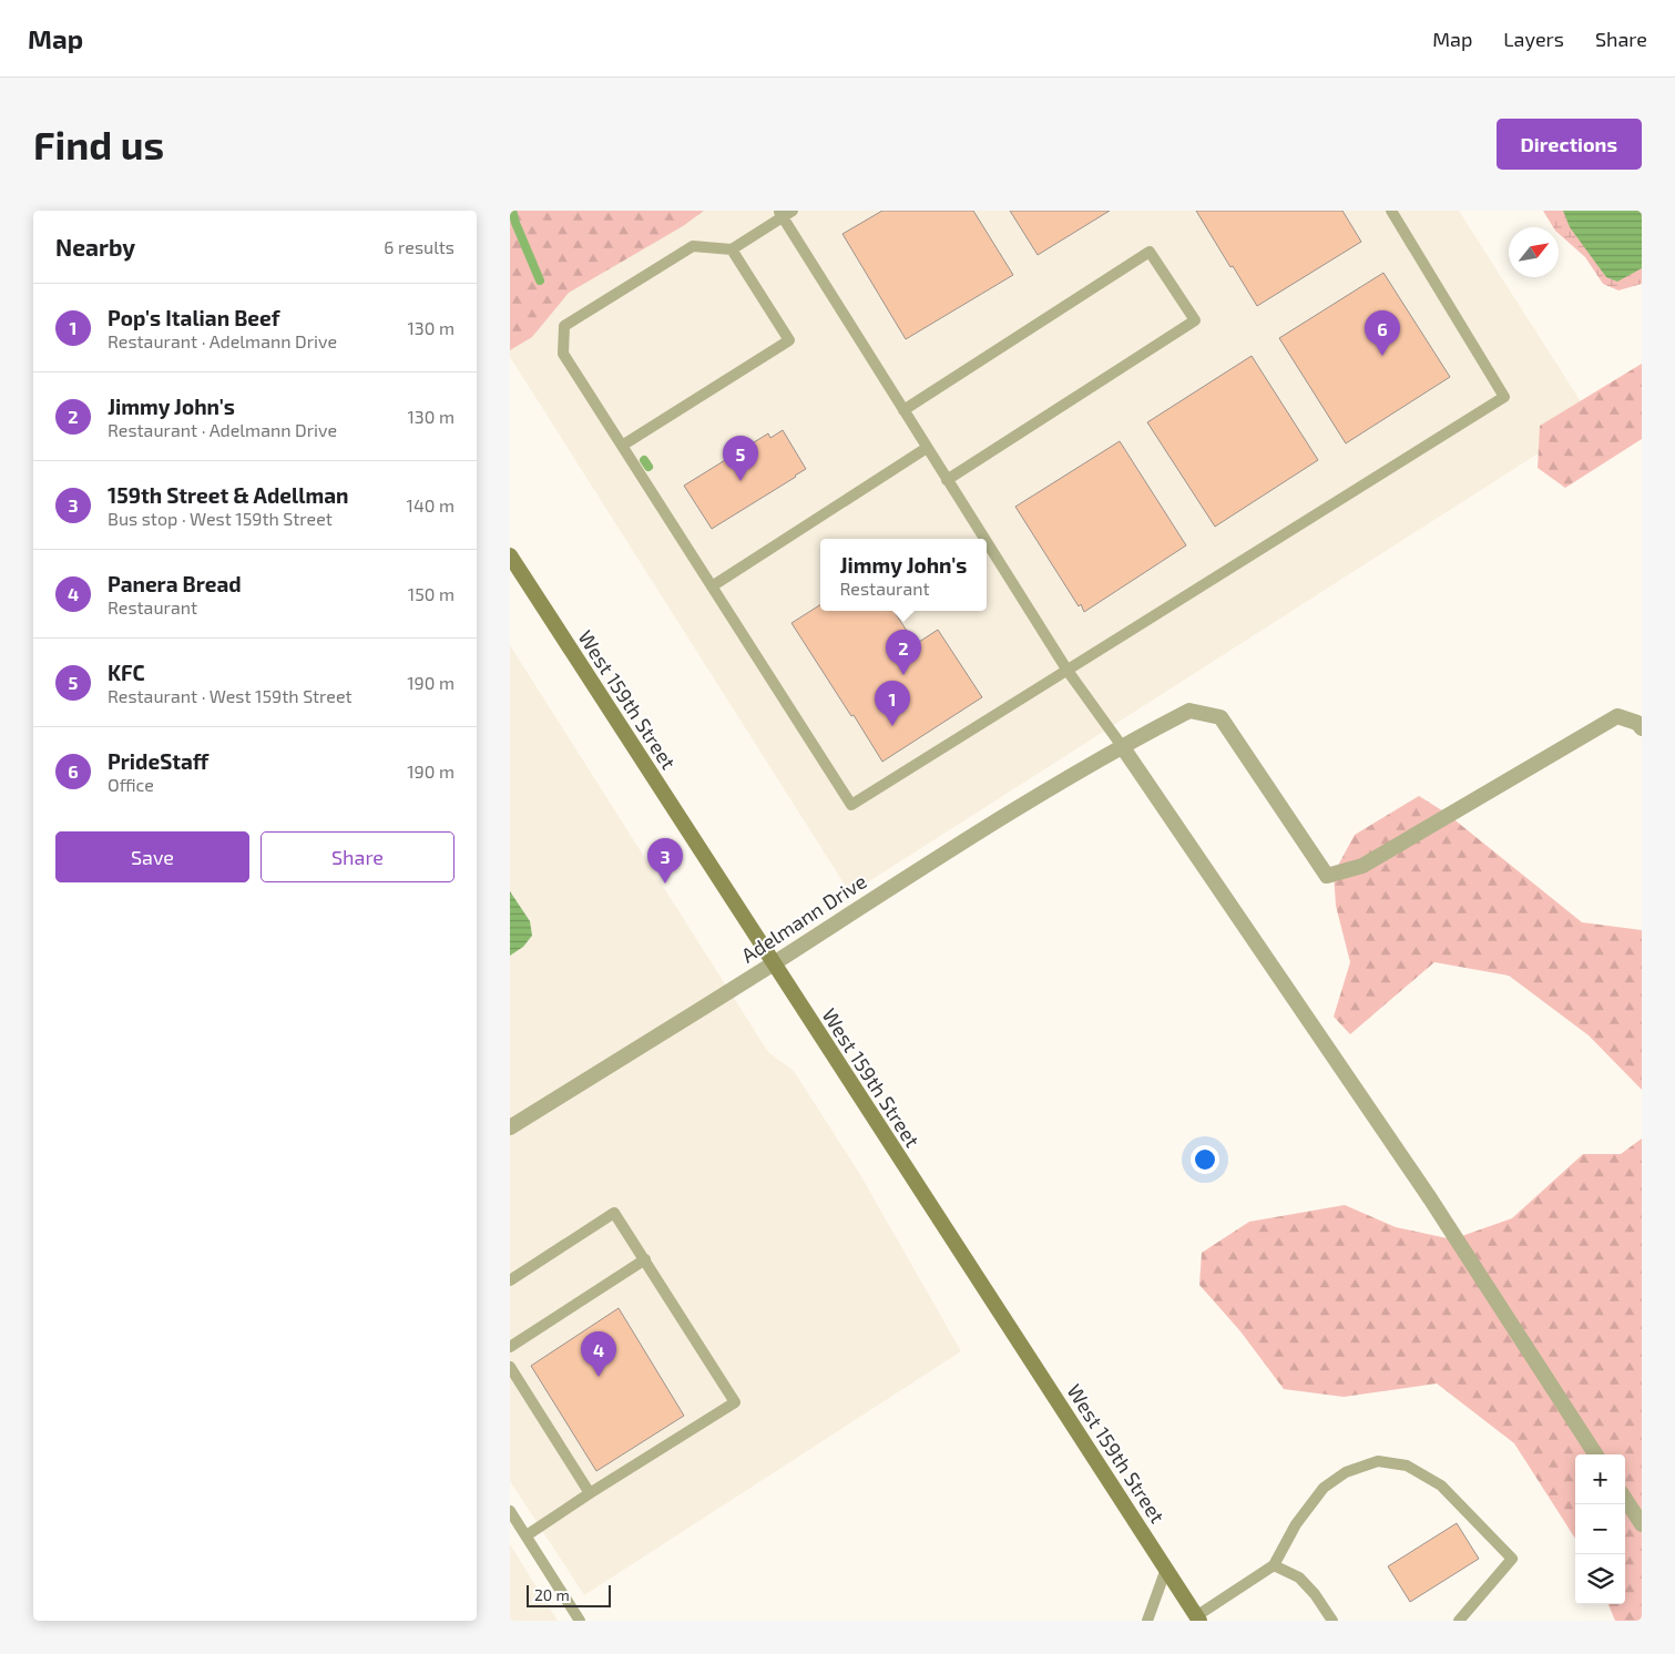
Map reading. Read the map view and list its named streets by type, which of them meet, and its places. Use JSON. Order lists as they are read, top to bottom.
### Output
{
  "streets": {
    "main road": ["West 159th Street"],
    "street": ["Adelmann Drive"]
  },
  "crossings": [
    ["West 159th Street", "Adelmann Drive"]
  ],
  "scale_bar": "20 m",
  "north": "top right",
  "page": {
    "header": "Map",
    "nav": ["Map", "Layers", "Share"],
    "buttons": [
      "Directions",
      ["Save", "Share"]
    ],
    "title": "Find us",
    "heading": ["Nearby", "6 results"],
    "list": [
      {
        "mark": "1",
        "name": "Pop's Italian Beef",
        "note": "Restaurant · Adelmann Drive",
        "value": "130 m"
      },
      {
        "mark": "2",
        "name": "Jimmy John's",
        "note": "Restaurant · Adelmann Drive",
        "value": "130 m"
      },
      {
        "mark": "3",
        "name": "159th Street & Adellman",
        "note": "Bus stop · West 159th Street",
        "value": "140 m"
      },
      {
        "mark": "4",
        "name": "Panera Bread",
        "note": "Restaurant",
        "value": "150 m"
      },
      {
        "mark": "5",
        "name": "KFC",
        "note": "Restaurant · West 159th Street",
        "value": "190 m"
      },
      {
        "mark": "6",
        "name": "PrideStaff",
        "note": "Office",
        "value": "190 m"
      }
    ],
    "pins": [
      "6",
      "5",
      "2",
      "1",
      "3",
      "4"
    ],
    "popup": ["Jimmy John's", "Restaurant"],
    "map_buttons": ["+", "−"],
    "scale": "20 m"
  }
}
